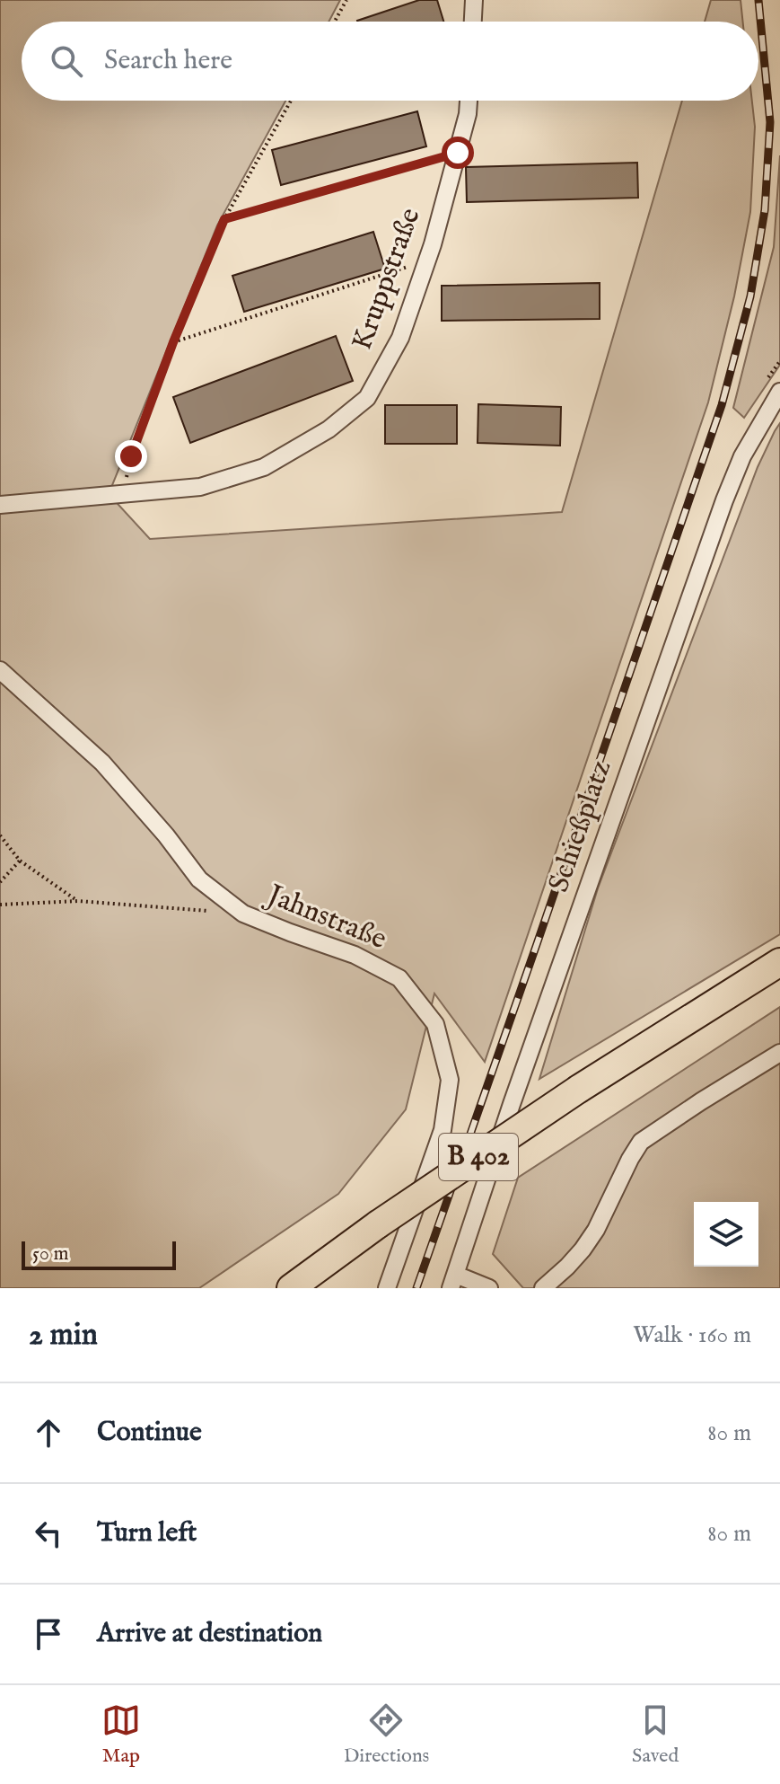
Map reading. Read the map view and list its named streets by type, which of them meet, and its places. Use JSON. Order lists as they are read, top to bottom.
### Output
{
  "streets": {
    "main road": ["B 402"],
    "street": ["Kruppstraße", "Schießplatz", "Jahnstraße"]
  },
  "scale_bar": "50 m",
  "page": {
    "search": "Search here",
    "scale": "50 m",
    "heading": ["2 min", "Walk · 160 m"],
    "list": [
      ["Continue", "80 m"],
      ["Turn left", "80 m"],
      "Arrive at destination"
    ],
    "nav": ["Map", "Directions", "Saved"]
  }
}
